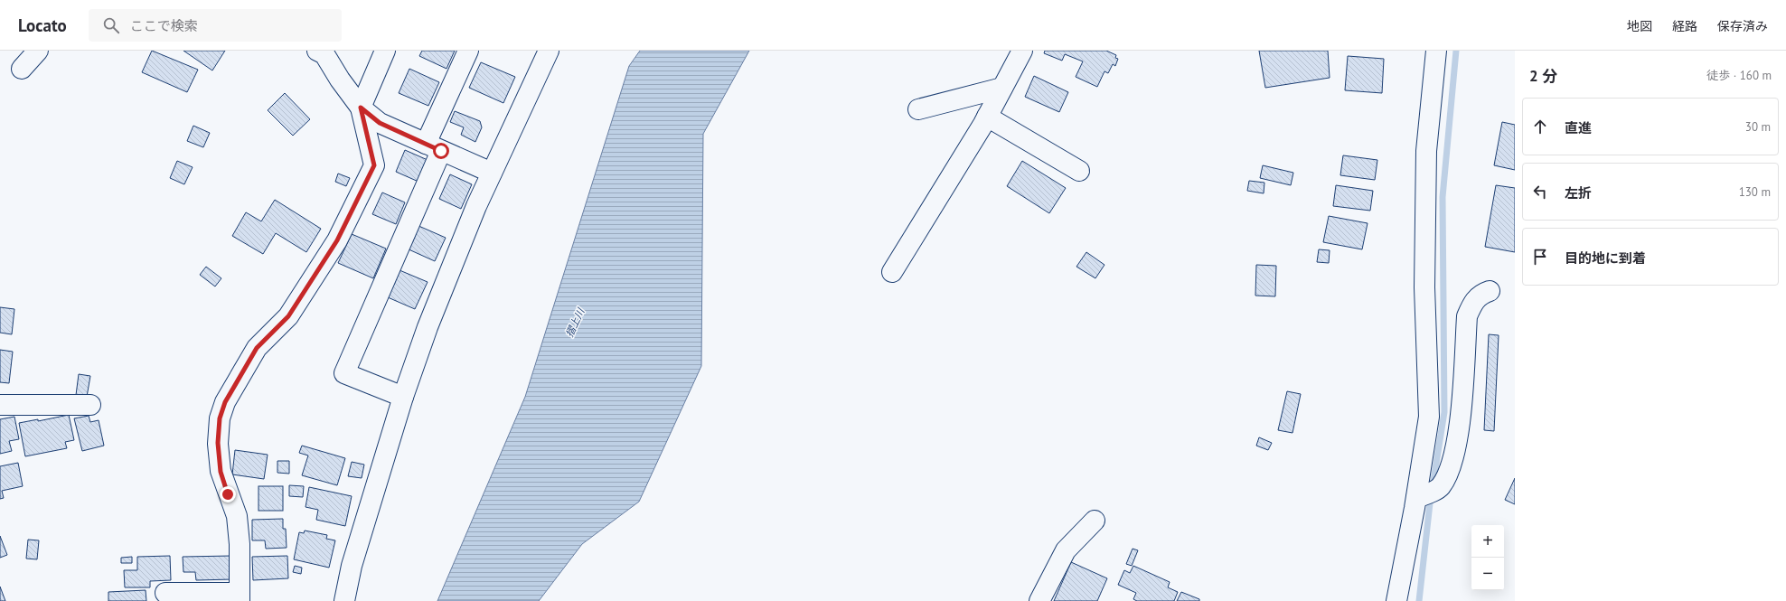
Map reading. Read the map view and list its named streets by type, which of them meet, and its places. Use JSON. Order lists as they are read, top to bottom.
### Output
{
  "water": ["摺上川"],
  "page": {
    "header": "Locato",
    "search": "ここで検索",
    "nav": ["地図", "経路", "保存済み"],
    "heading": ["2 分", "徒歩 · 160 m"],
    "list": [
      ["直進", "30 m"],
      ["左折", "130 m"],
      "目的地に到着"
    ],
    "map_buttons": ["+", "−"]
  }
}
